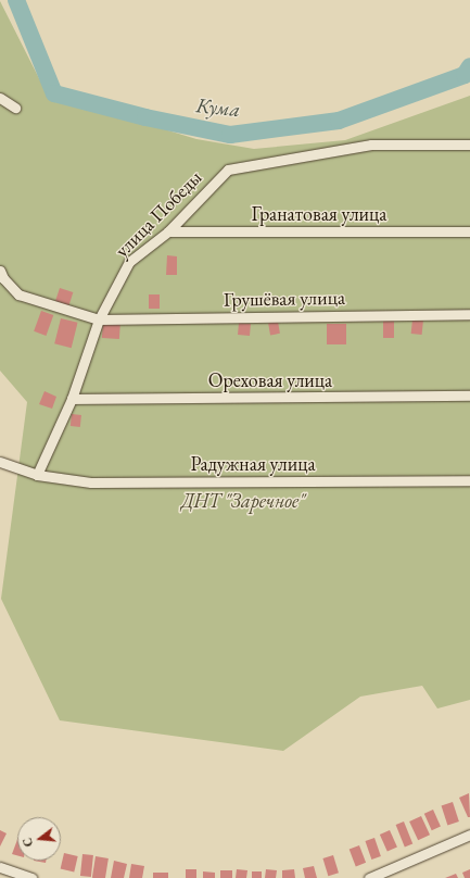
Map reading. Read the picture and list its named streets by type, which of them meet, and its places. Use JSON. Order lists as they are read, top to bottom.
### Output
{
  "streets": {
    "street": [
      "улица Победы",
      "Гранатовая улица",
      "Грушёвая улица",
      "Ореховая улица",
      "Радужная улица"
    ]
  },
  "crossings": [
    ["улица Победы", "Гранатовая улица"],
    ["улица Победы", "Грушёвая улица"],
    ["улица Победы", "Ореховая улица"],
    ["улица Победы", "Радужная улица"]
  ],
  "water": ["Кума"],
  "parks": ["ДНТ \"Заречное\""],
  "north": "left"
}
